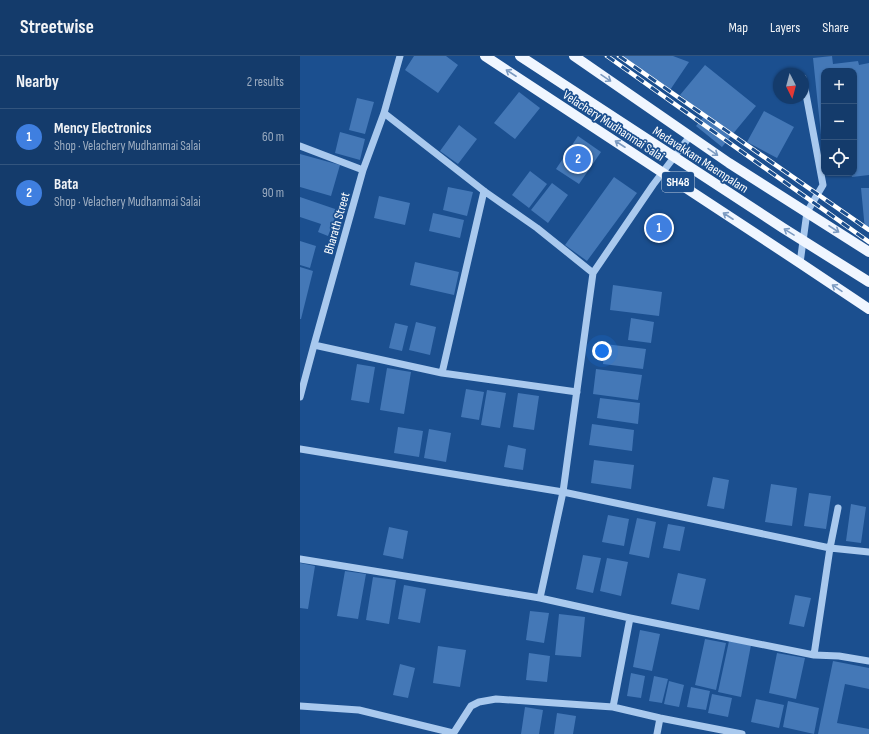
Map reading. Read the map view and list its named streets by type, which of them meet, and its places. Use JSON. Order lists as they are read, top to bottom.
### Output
{
  "streets": {
    "main road": ["Velachery Mudhanmai Salai", "Medavakkam Maempalam", "SH48"],
    "street": ["Bharath Street"]
  },
  "north": "bottom",
  "page": {
    "header": "Streetwise",
    "nav": ["Map", "Layers", "Share"],
    "heading": ["Nearby", "2 results"],
    "map_buttons": ["+", "−"],
    "list": [
      {
        "mark": "1",
        "name": "Mency Electronics",
        "note": "Shop · Velachery Mudhanmai Salai",
        "value": "60 m"
      },
      {
        "mark": "2",
        "name": "Bata",
        "note": "Shop · Velachery Mudhanmai Salai",
        "value": "90 m"
      }
    ],
    "pins": ["2", "1"]
  }
}
